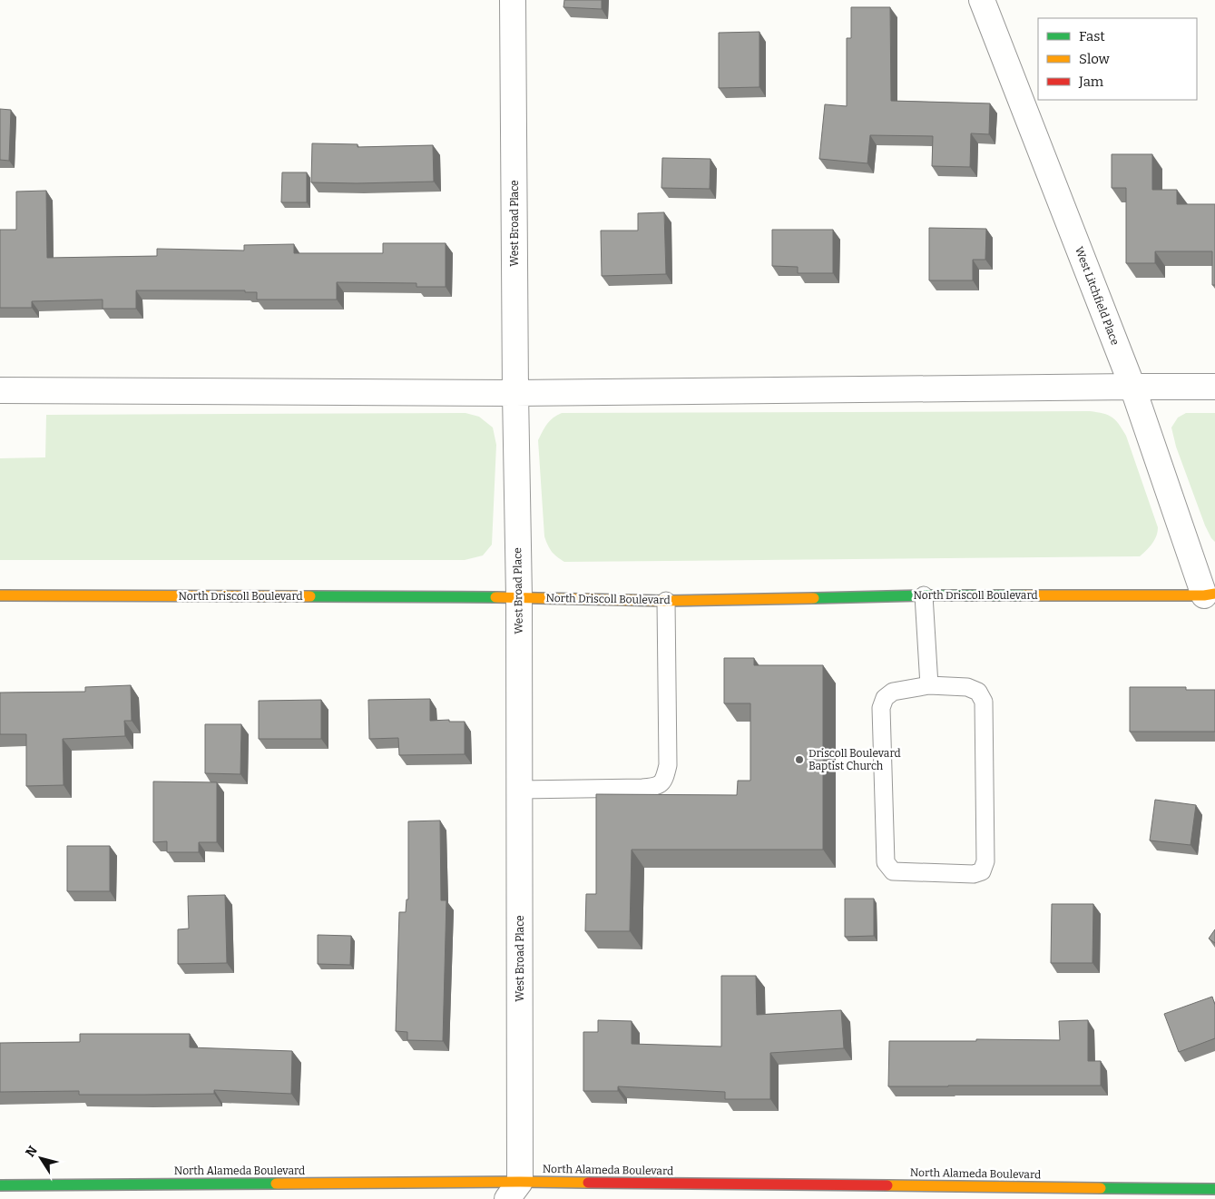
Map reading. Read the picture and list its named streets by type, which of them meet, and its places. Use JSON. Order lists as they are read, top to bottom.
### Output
{
  "streets": {
    "main road": ["North Driscoll Boulevard", "North Alameda Boulevard"],
    "street": ["West Broad Place", "West Litchfield Place"]
  },
  "crossings": [
    ["West Broad Place", "North Driscoll Boulevard"],
    ["West Broad Place", "North Alameda Boulevard"],
    ["West Litchfield Place", "North Driscoll Boulevard"]
  ],
  "places": ["Driscoll Boulevard Baptist Church"],
  "legend": ["Fast", "Slow", "Jam"],
  "north": "top left"
}
